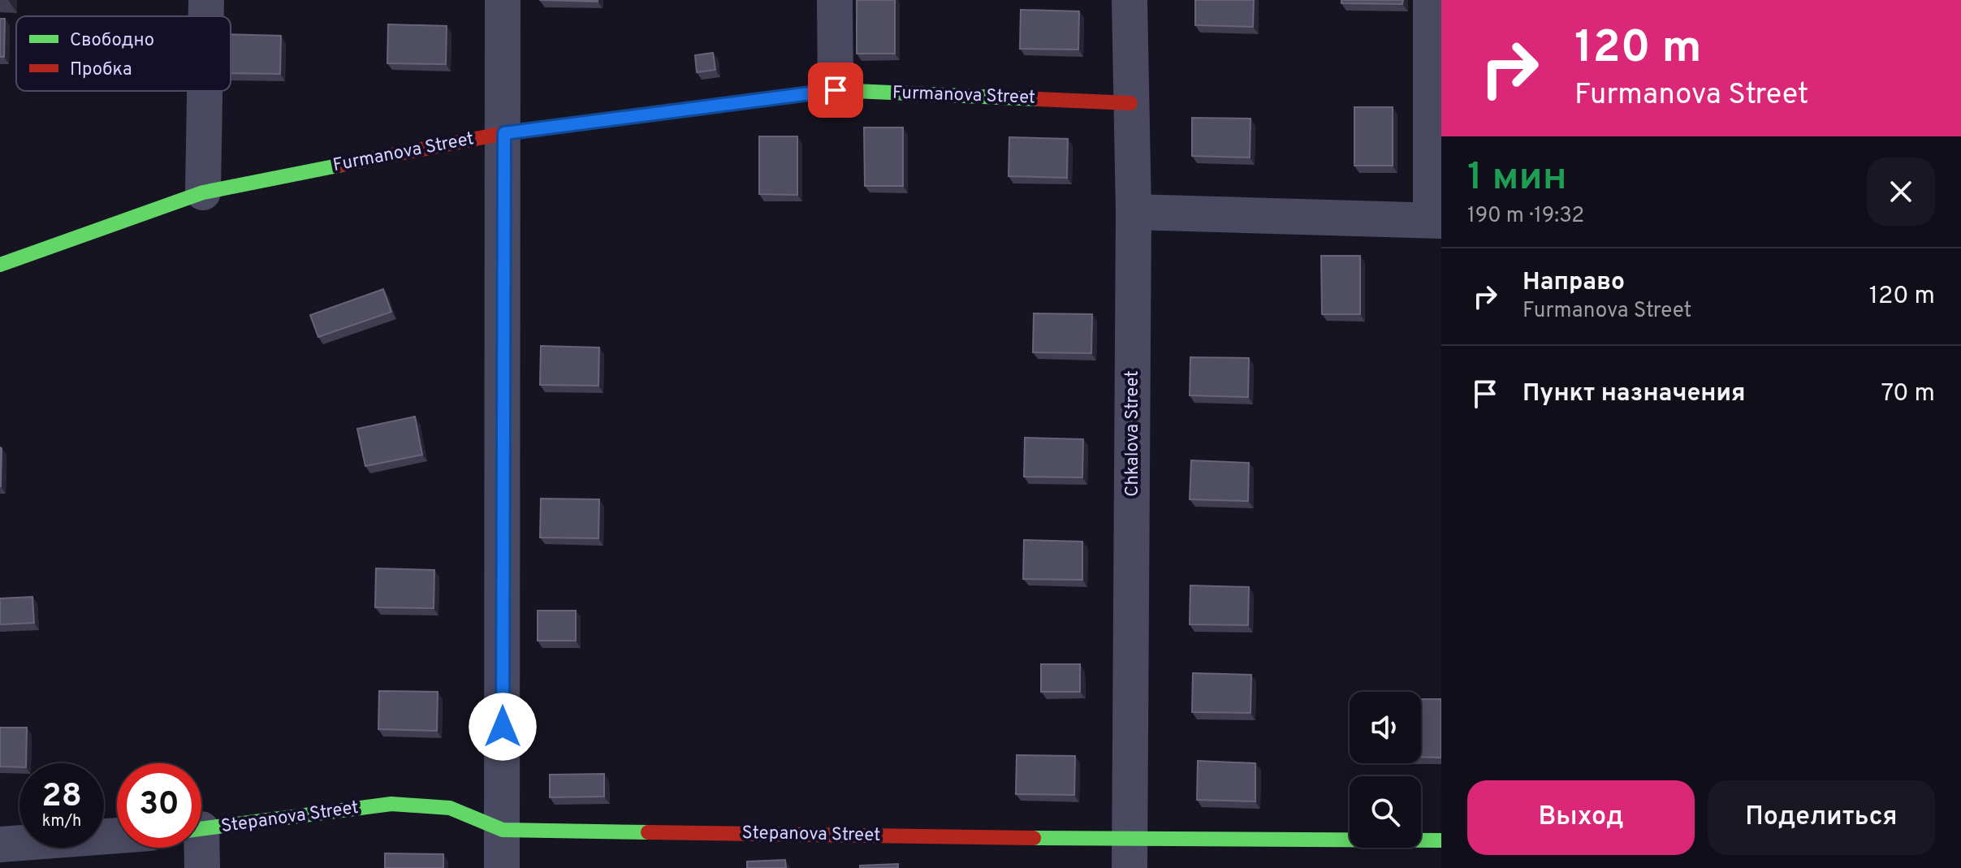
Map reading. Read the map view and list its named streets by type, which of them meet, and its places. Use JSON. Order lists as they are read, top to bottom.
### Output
{
  "streets": {
    "street": ["Furmanova Street", "Chkalova Street", "Stepanova Street"]
  },
  "crossings": [
    ["Furmanova Street", "Chkalova Street"],
    ["Chkalova Street", "Stepanova Street"]
  ],
  "legend": ["Свободно", "Пробка"],
  "page": {
    "turn": ["120 m", "Furmanova Street"],
    "heading": ["1 мин", "190 m · 19:32"],
    "list": [
      {
        "name": "Направо",
        "note": "Furmanova Street",
        "value": "120 m"
      },
      {
        "name": "Пункт назначения",
        "value": "70 m"
      }
    ],
    "speed": "28 km/h",
    "limit": "30",
    "buttons": ["Выход", "Поделиться"]
  }
}
